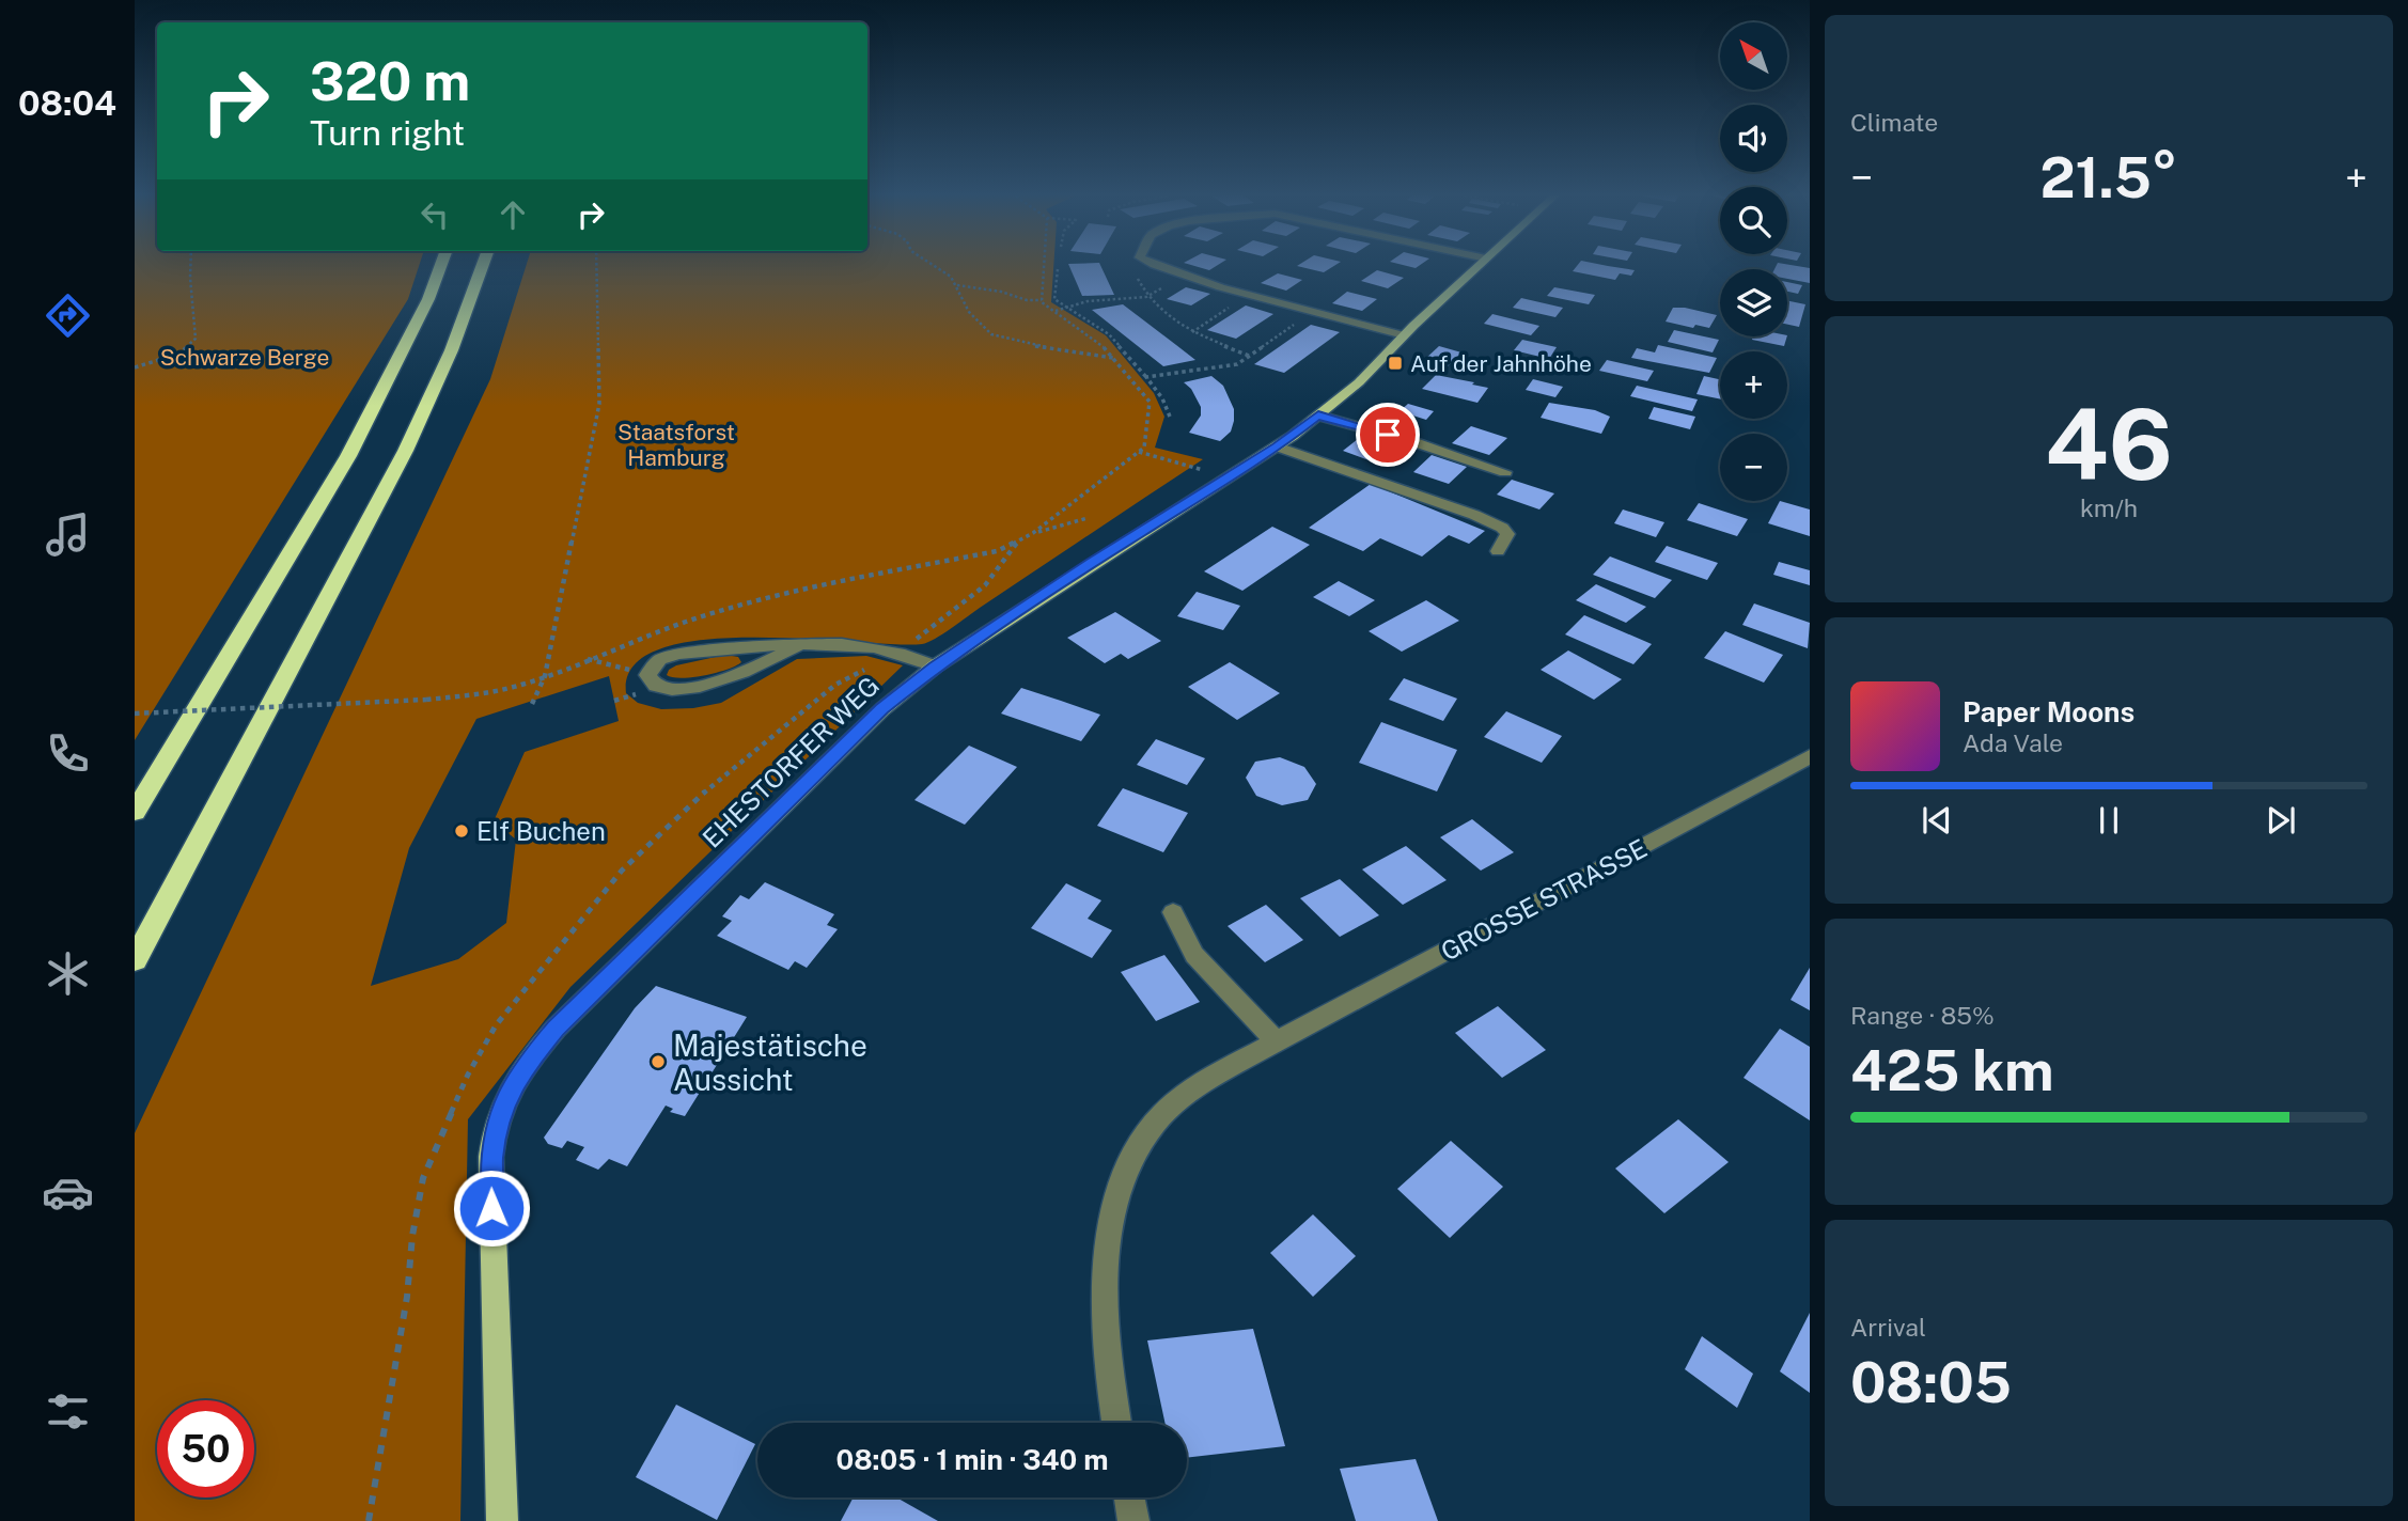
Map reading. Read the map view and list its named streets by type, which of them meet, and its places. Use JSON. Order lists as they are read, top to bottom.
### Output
{
  "streets": {
    "main road": ["EHESTORFER WEG"],
    "street": ["GROSSE STRASSE"]
  },
  "parks": ["Schwarze Berge", "Staatsforst Hamburg"],
  "places": {
    "transit": ["Auf der Jahnhöhe"],
    "other": ["Elf Buchen", "Majestätische Aussicht"]
  },
  "north": "top left",
  "page": {
    "tabs": "08:04",
    "tile": [
      "Climate",
      ["46", "km/h"],
      ["Range · 85%", "425 km"],
      ["Arrival", "08:05"]
    ],
    "map_buttons": ["+", "−"],
    "turn": ["320 m", "Turn right"],
    "heat": ["−", "21.5°", "+"],
    "song": ["Paper Moons", "Ada Vale"],
    "limit": "50",
    "trip": "08:05 · 1 min · 340 m"
  }
}
